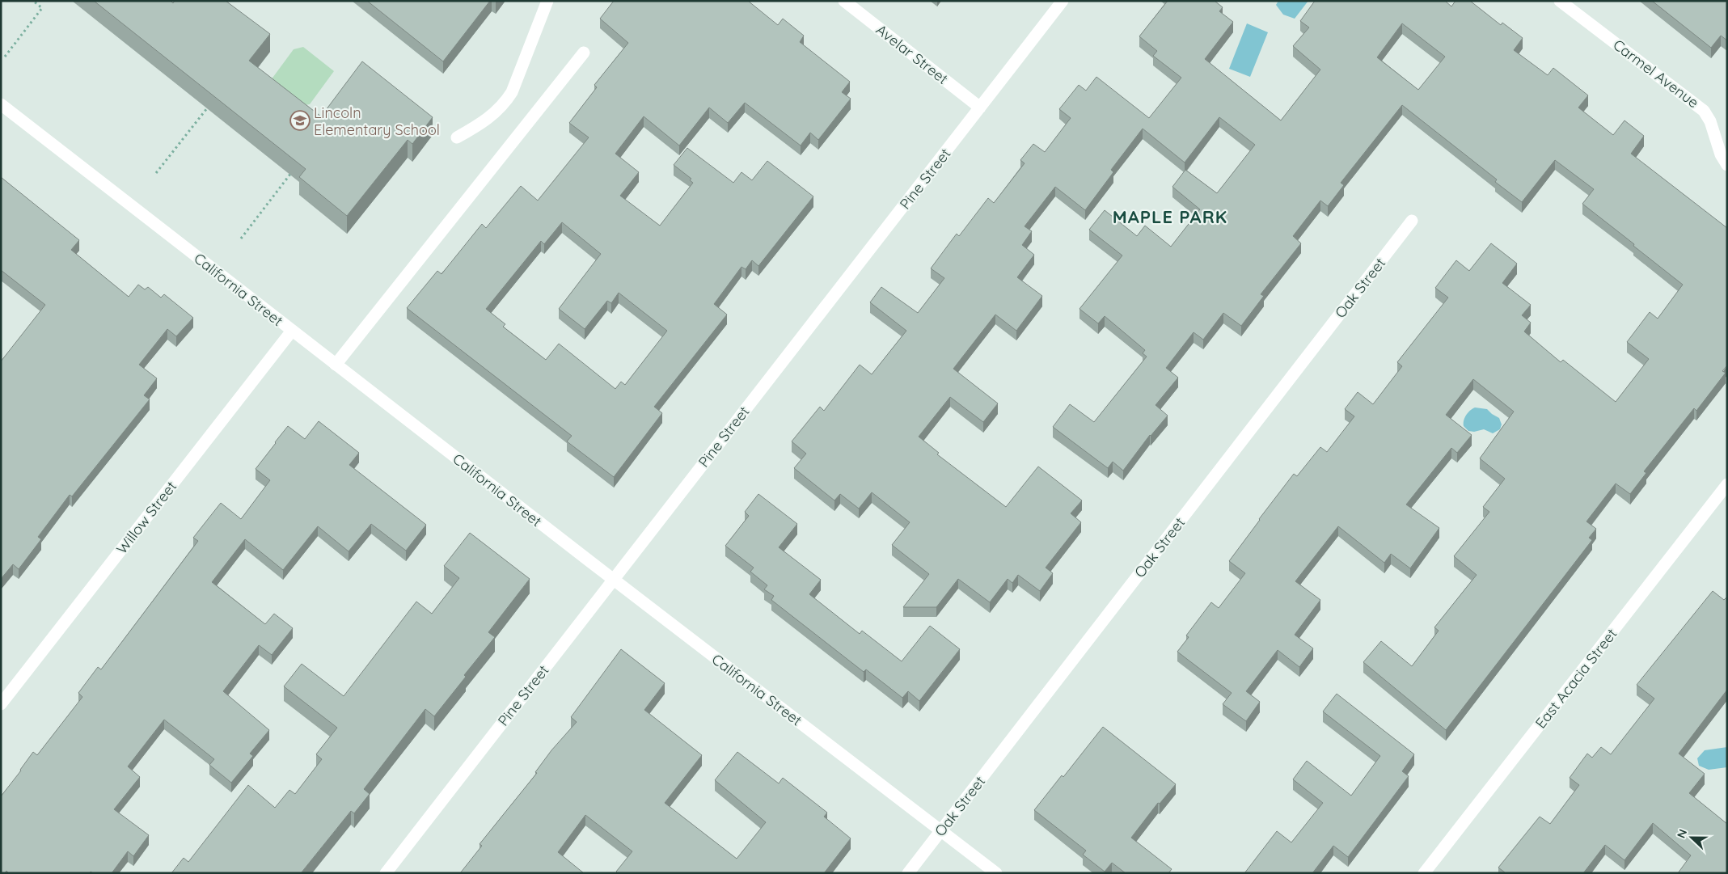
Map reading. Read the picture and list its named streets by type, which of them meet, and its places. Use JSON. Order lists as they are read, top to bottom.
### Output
{
  "streets": {
    "street": [
      "Avelar Street",
      "Carmel Avenue",
      "Pine Street",
      "Oak Street",
      "California Street",
      "Willow Street",
      "East Acacia Street"
    ]
  },
  "crossings": [
    ["Avelar Street", "Pine Street"],
    ["Pine Street", "California Street"],
    ["Oak Street", "California Street"],
    ["California Street", "Willow Street"]
  ],
  "districts": ["MAPLE PARK"],
  "places": {
    "school or university": ["Lincoln Elementary School"]
  },
  "north": "left"
}
